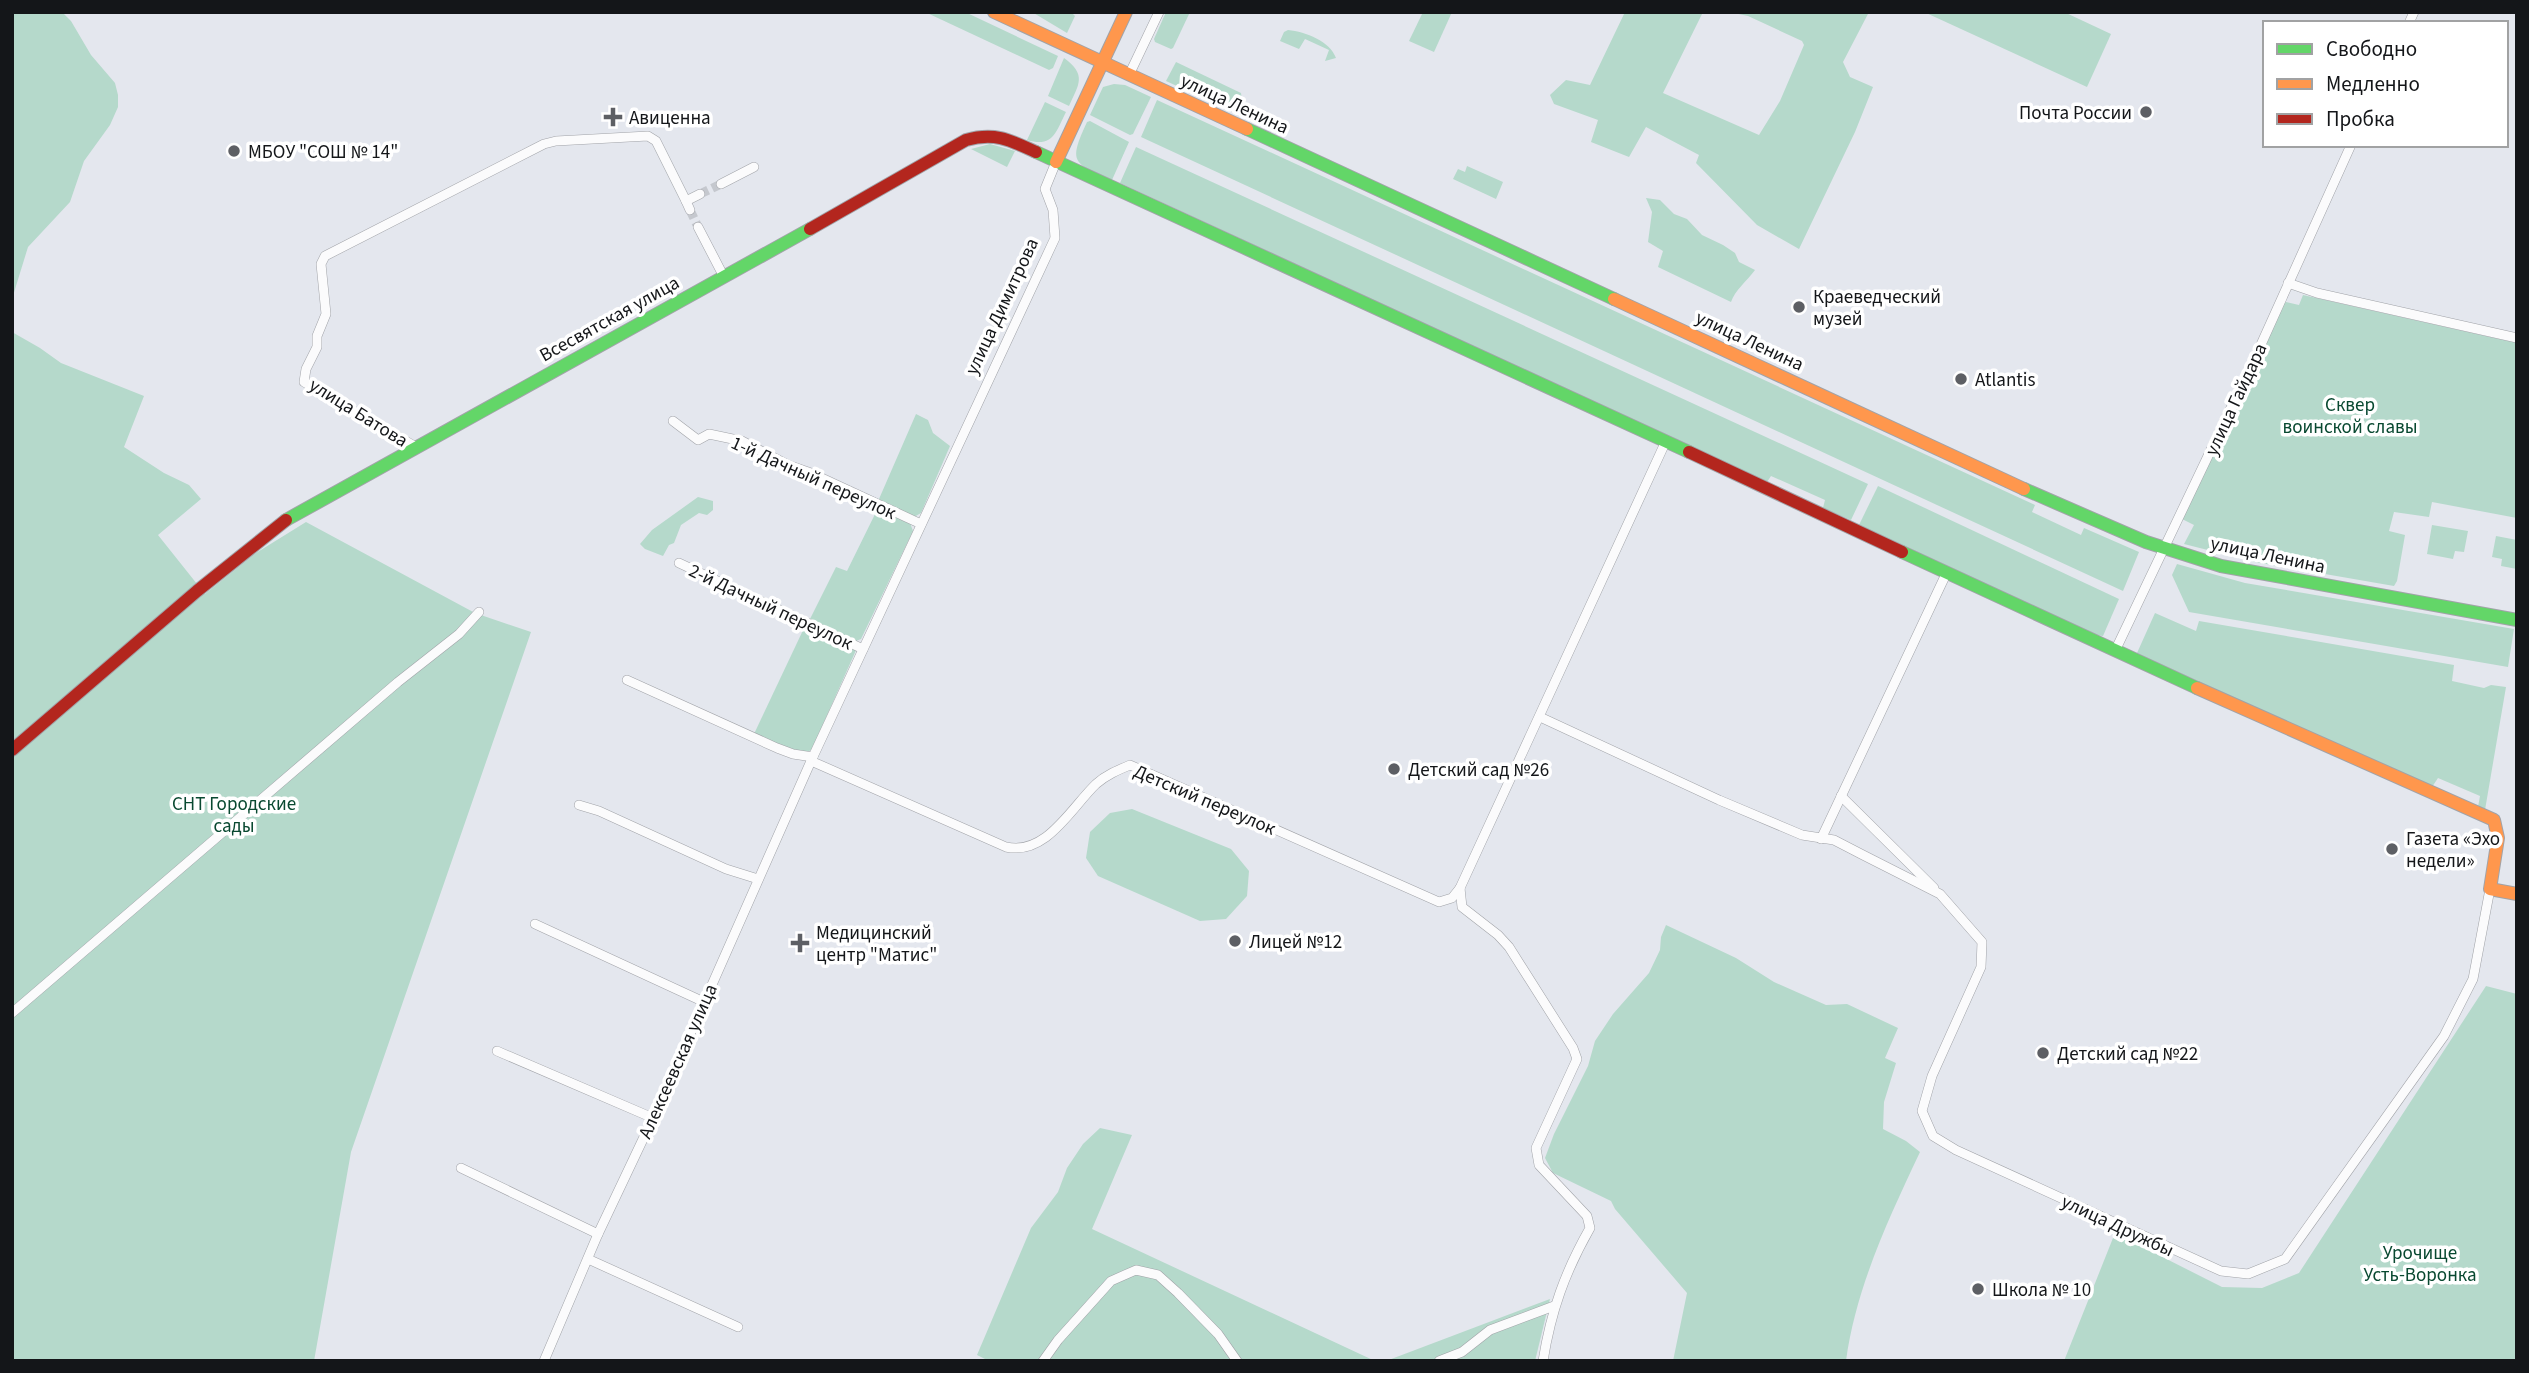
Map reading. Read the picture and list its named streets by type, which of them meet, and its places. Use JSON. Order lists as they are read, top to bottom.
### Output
{
  "streets": {
    "street": [
      "улица Ленина",
      "улица Димитрова",
      "Всесвятская улица",
      "улица Гайдара",
      "улица Батова",
      "1-й Дачный переулок",
      "2-й Дачный переулок",
      "Детский переулок",
      "Алексеевская улица",
      "улица Дружбы"
    ]
  },
  "crossings": [
    ["улица Ленина", "улица Гайдара"],
    ["улица Димитрова", "Всесвятская улица"],
    ["улица Димитрова", "1-й Дачный переулок"],
    ["Всесвятская улица", "улица Гайдара"],
    ["Всесвятская улица", "улица Батова"],
    ["Всесвятская улица", "улица Дружбы"],
    ["Детский переулок", "Алексеевская улица"]
  ],
  "parks": ["Сквер воинской славы", "СНТ Городские сады", "Урочище Усть-Воронка"],
  "places": {
    "other": [
      "Почта России",
      "МБОУ \"СОШ № 14\"",
      "Краеведческий музей",
      "Atlantis",
      "Детский сад №26",
      "Газета «Эхо недели»",
      "Лицей №12",
      "Детский сад №22",
      "Школа № 10"
    ],
    "health": ["Авиценна", "Медицинский центр \"Матис\""]
  },
  "legend": ["Свободно", "Медленно", "Пробка"]
}
